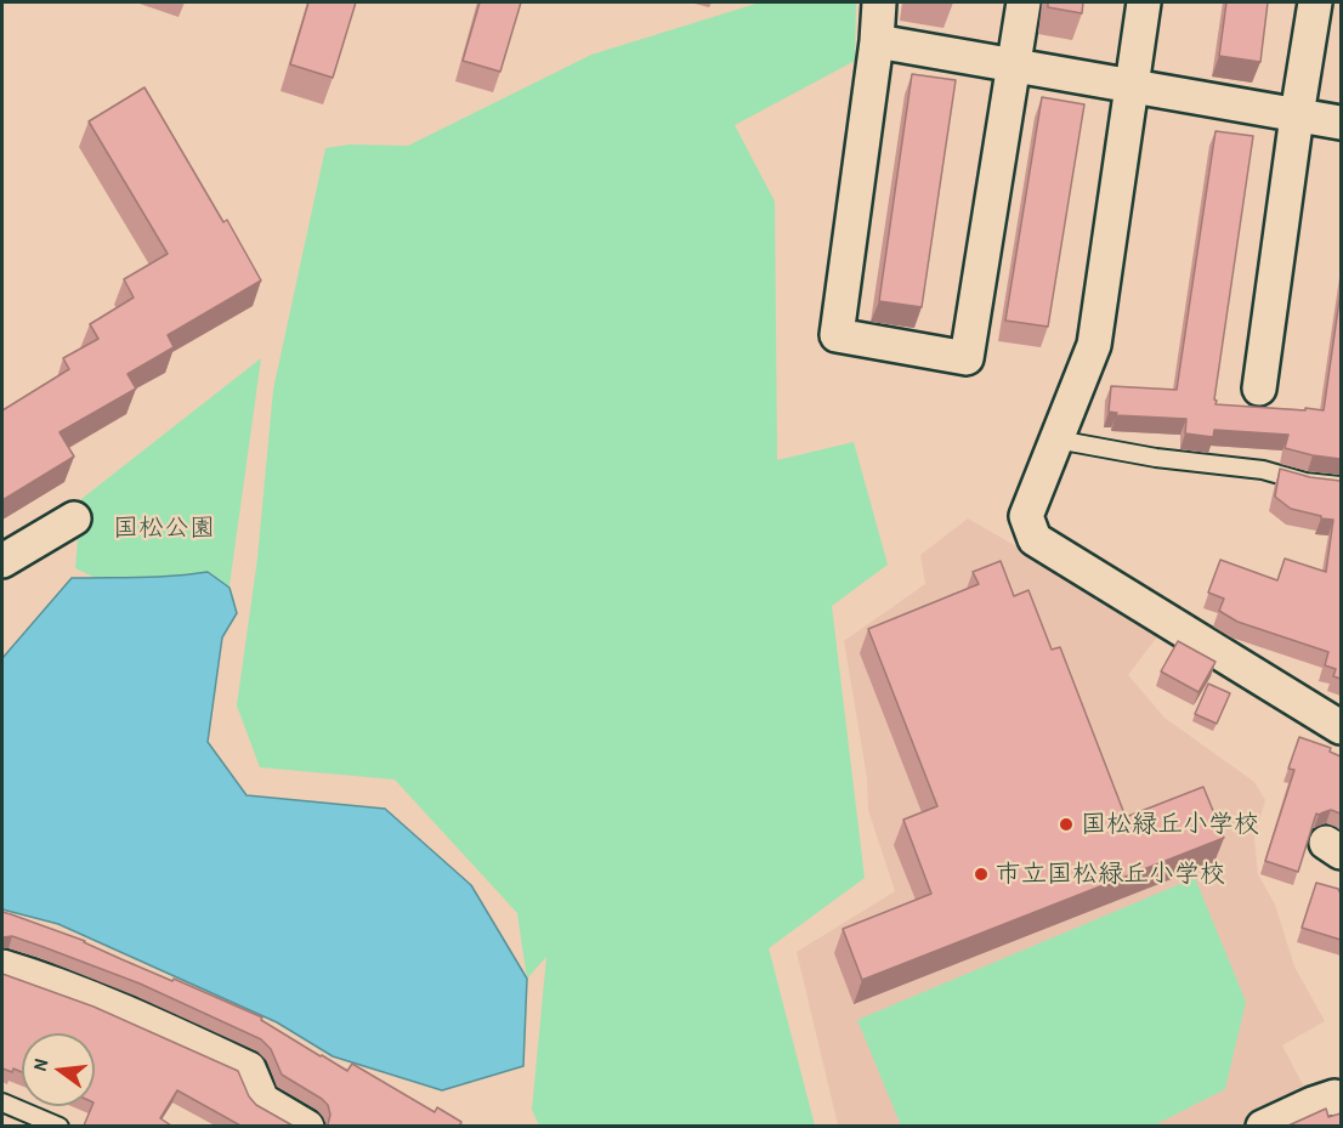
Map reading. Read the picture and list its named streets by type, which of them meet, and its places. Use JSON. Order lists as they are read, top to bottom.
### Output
{
  "parks": ["国松公園"],
  "places": ["国松緑丘小学校", "市立国松緑丘小学校"],
  "north": "left"
}
